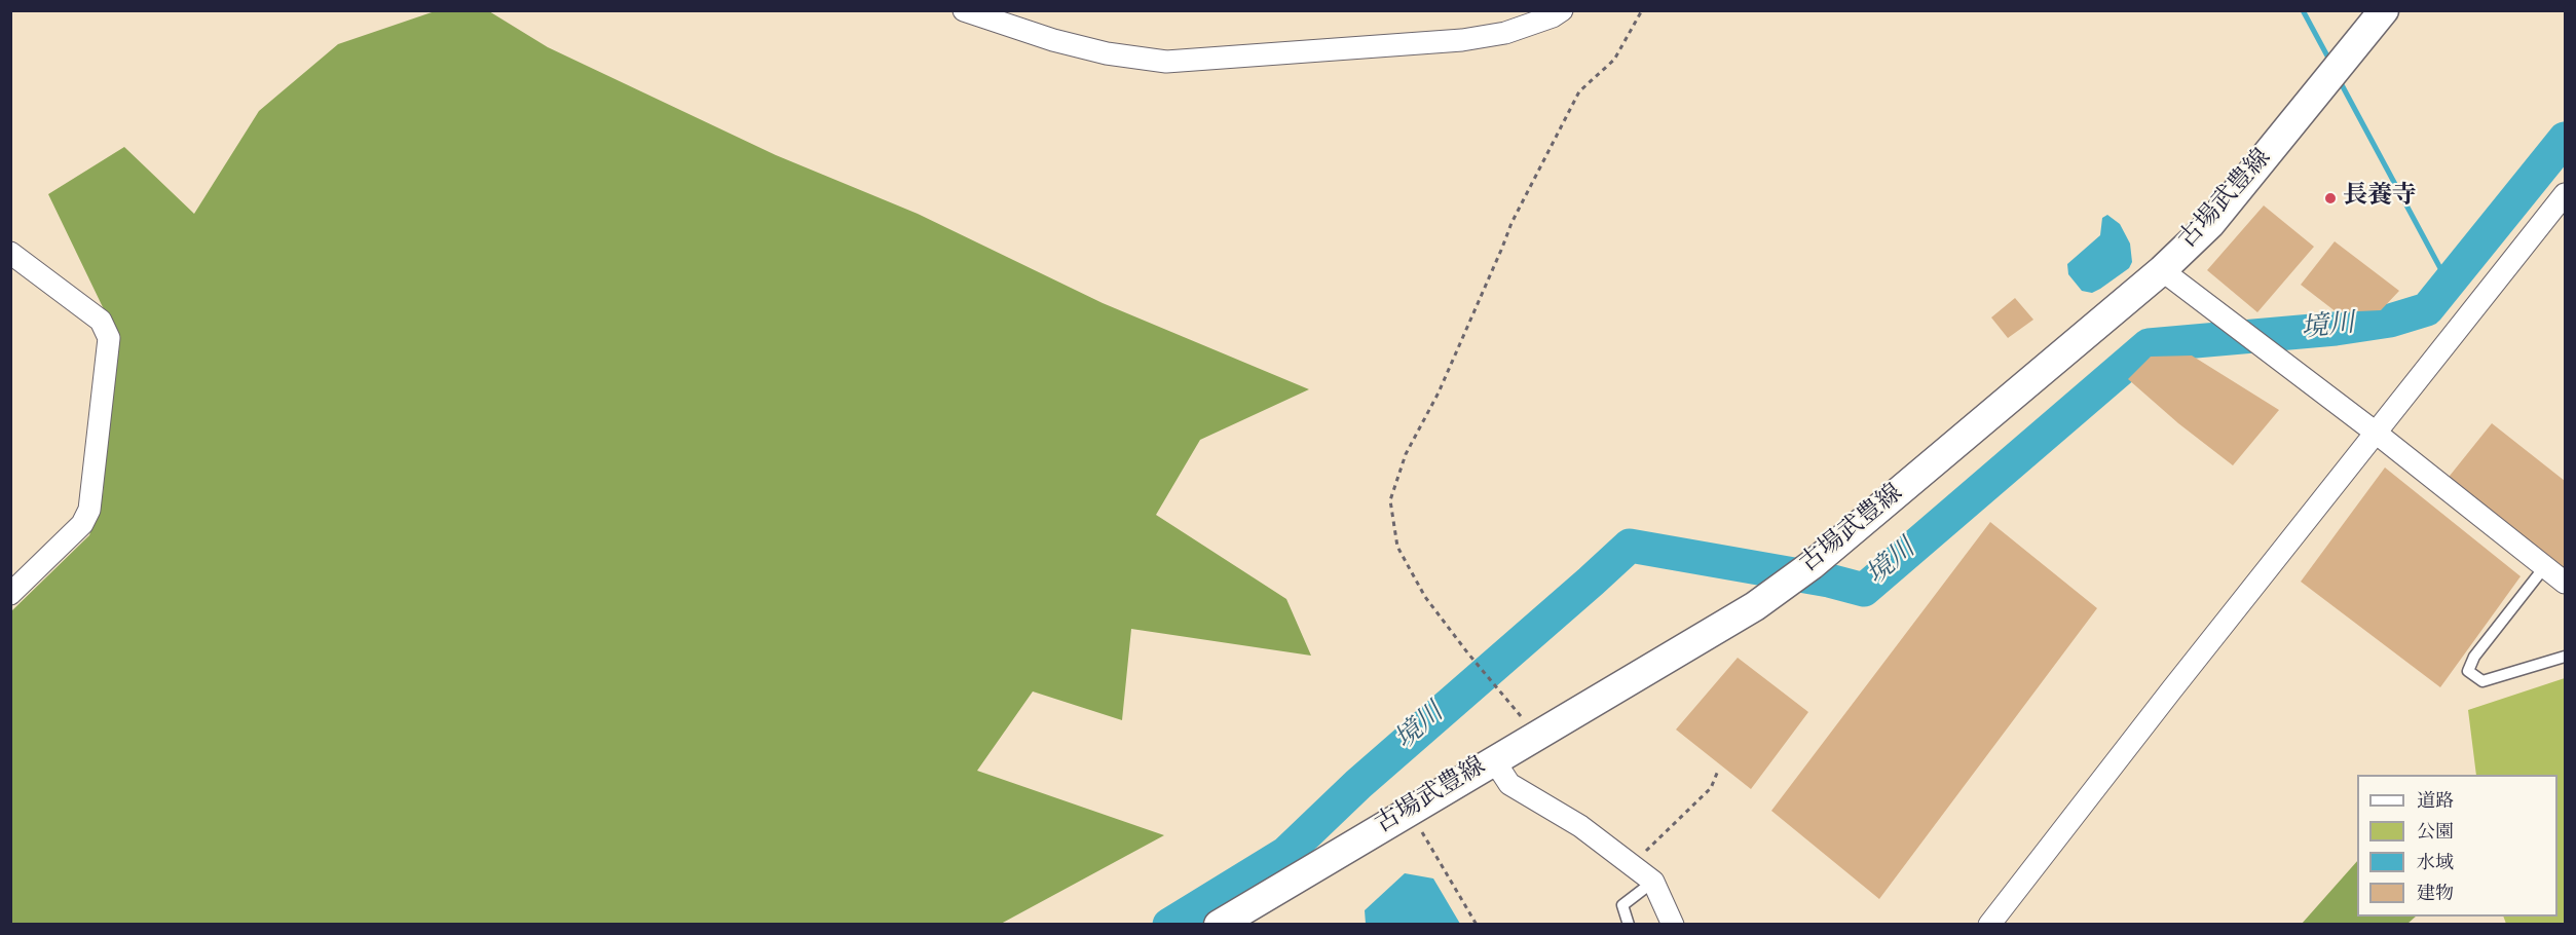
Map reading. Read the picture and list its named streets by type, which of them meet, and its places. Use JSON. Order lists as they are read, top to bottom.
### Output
{
  "streets": {
    "main road": ["古場武豊線"]
  },
  "water": ["境川"],
  "places": ["長養寺"],
  "legend": [
    "道路",
    "公園",
    "水域",
    "建物"
  ]
}
